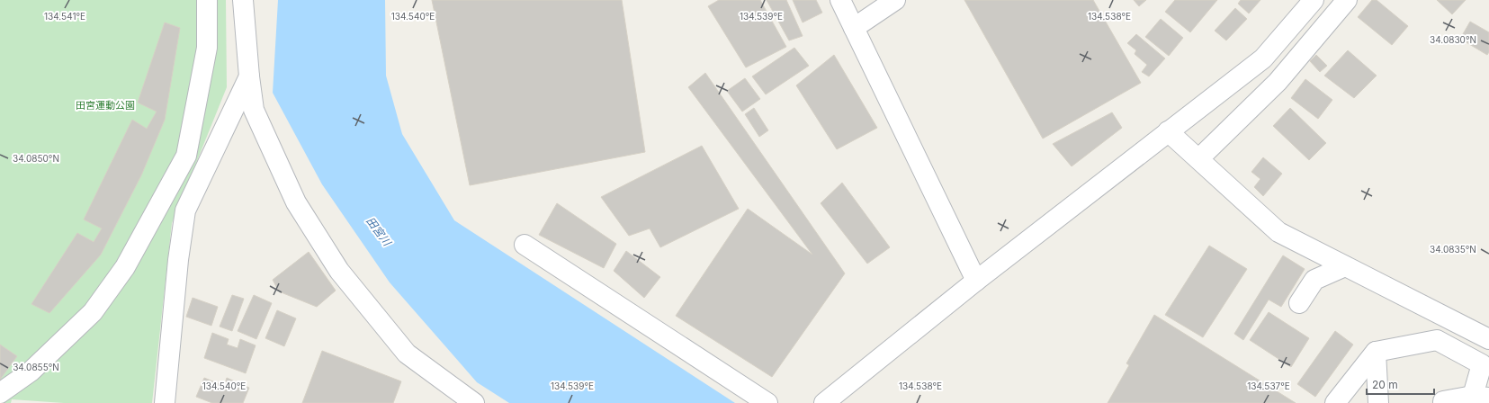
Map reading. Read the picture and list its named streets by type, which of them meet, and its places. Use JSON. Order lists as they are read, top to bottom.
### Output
{
  "water": ["田宮川"],
  "parks": ["田宮運動公園"],
  "scale_bar": "20 m",
  "coordinates": [
    "134.541°E",
    "134.540°E",
    "134.539°E",
    "134.538°E",
    "34.0830°N",
    "34.0850°N",
    "34.0835°N",
    "34.0855°N",
    "134.537°E"
  ]
}
